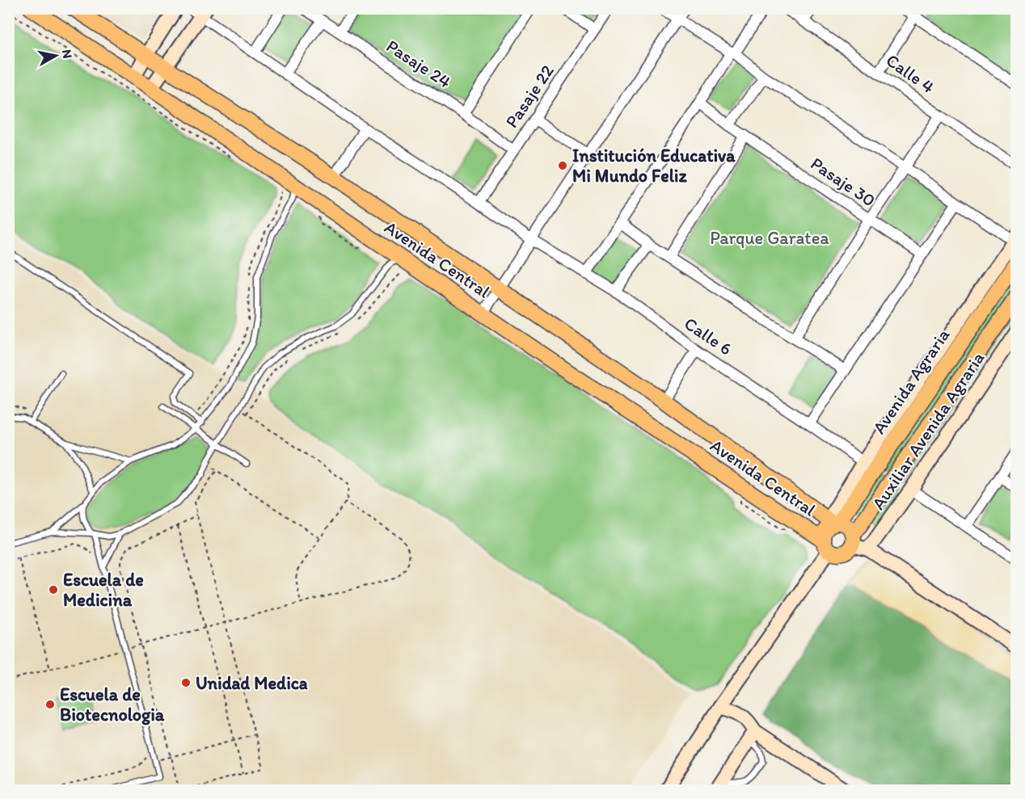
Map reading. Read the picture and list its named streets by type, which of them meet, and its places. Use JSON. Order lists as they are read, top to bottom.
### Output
{
  "streets": {
    "main road": ["Avenida Central", "Avenida Agraria"],
    "street": [
      "Pasaje 24",
      "Calle 4",
      "Pasaje 22",
      "Pasaje 30",
      "Calle 6",
      "Auxiliar Avenida Agraria"
    ]
  },
  "crossings": [
    ["Pasaje 24", "Pasaje 22"],
    ["Pasaje 22", "Calle 6"],
    ["Avenida Central", "Avenida Agraria"],
    ["Avenida Central", "Auxiliar Avenida Agraria"],
    ["Calle 6", "Auxiliar Avenida Agraria"],
    ["Avenida Agraria", "Auxiliar Avenida Agraria"]
  ],
  "parks": ["Parque Garatea"],
  "places": [
    "Institución Educativa Mi Mundo Feliz",
    "Escuela de Medicina",
    "Unidad Medica",
    "Escuela de Biotecnologia"
  ],
  "north": "right"
}
